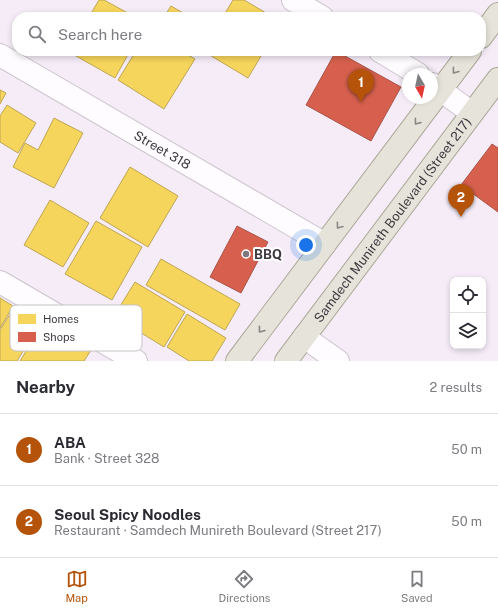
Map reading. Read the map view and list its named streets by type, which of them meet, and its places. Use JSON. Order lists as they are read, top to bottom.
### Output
{
  "streets": {
    "main road": ["Samdech Munireth Boulevard (Street 217)"],
    "street": ["Street 318"]
  },
  "places": ["BBQ"],
  "legend": ["Homes", "Shops"],
  "north": "bottom",
  "page": {
    "search": "Search here",
    "pins": ["1", "2"],
    "heading": ["Nearby", "2 results"],
    "list": [
      {
        "mark": "1",
        "name": "ABA",
        "note": "Bank · Street 328",
        "value": "50 m"
      },
      {
        "mark": "2",
        "name": "Seoul Spicy Noodles",
        "note": "Restaurant · Samdech Munireth Boulevard (Street 217)",
        "value": "50 m"
      }
    ],
    "nav": ["Map", "Directions", "Saved"]
  }
}
